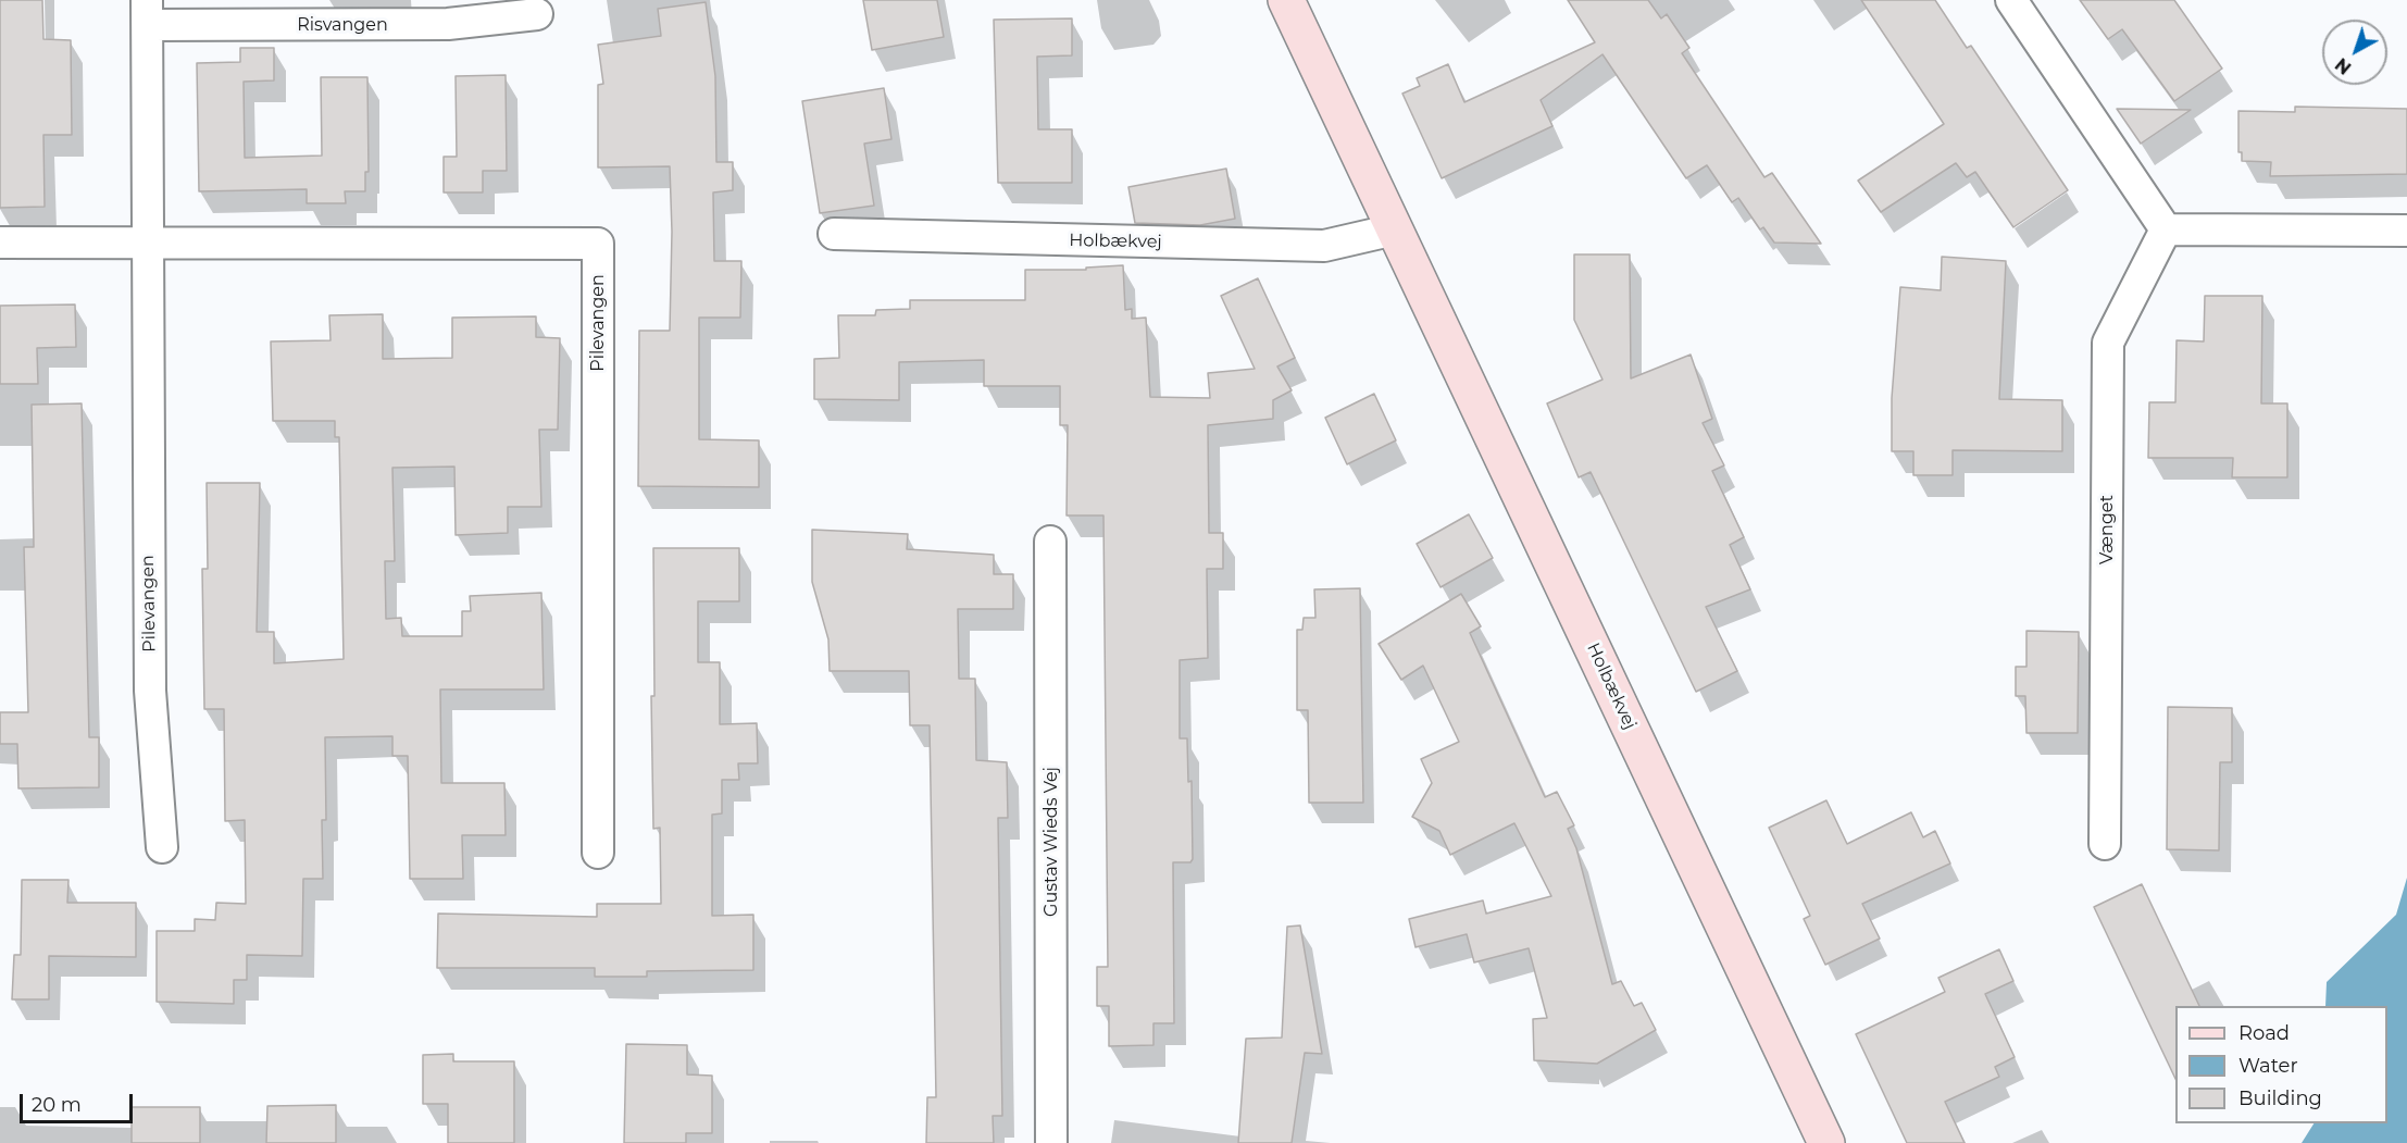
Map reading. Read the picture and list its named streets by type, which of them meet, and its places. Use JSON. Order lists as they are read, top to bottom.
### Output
{
  "streets": {
    "main road": ["Holbækvej"],
    "street": [
      "Risvangen",
      "Pilevangen",
      "Vænget",
      "Gustav Wieds Vej"
    ]
  },
  "crossings": [
    ["Risvangen", "Pilevangen"]
  ],
  "legend": ["Road", "Water", "Building"],
  "scale_bar": "20 m",
  "north": "bottom left"
}
